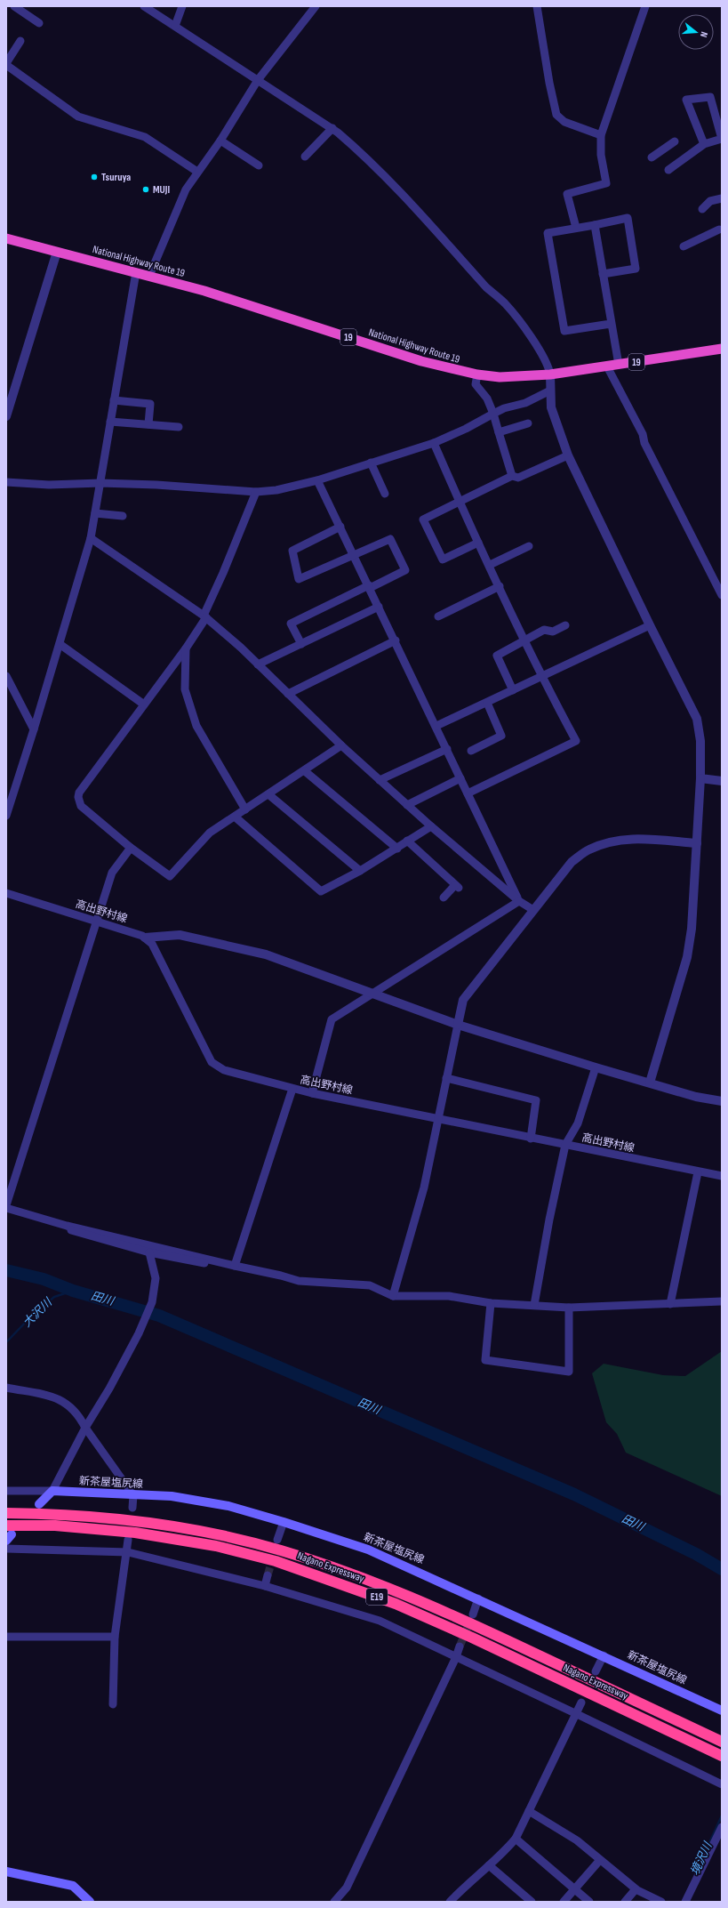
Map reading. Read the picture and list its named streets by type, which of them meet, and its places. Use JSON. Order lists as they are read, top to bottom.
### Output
{
  "streets": {
    "highway": [
      "National Highway Route 19",
      "19",
      "Nagano Expressway",
      "E19"
    ],
    "main road": ["新茶屋塩尻線"],
    "street": ["高出野村線"]
  },
  "water": ["田川", "大沢川", "境沢川"],
  "places": ["Tsuruya", "MUJI"],
  "north": "right"
}
